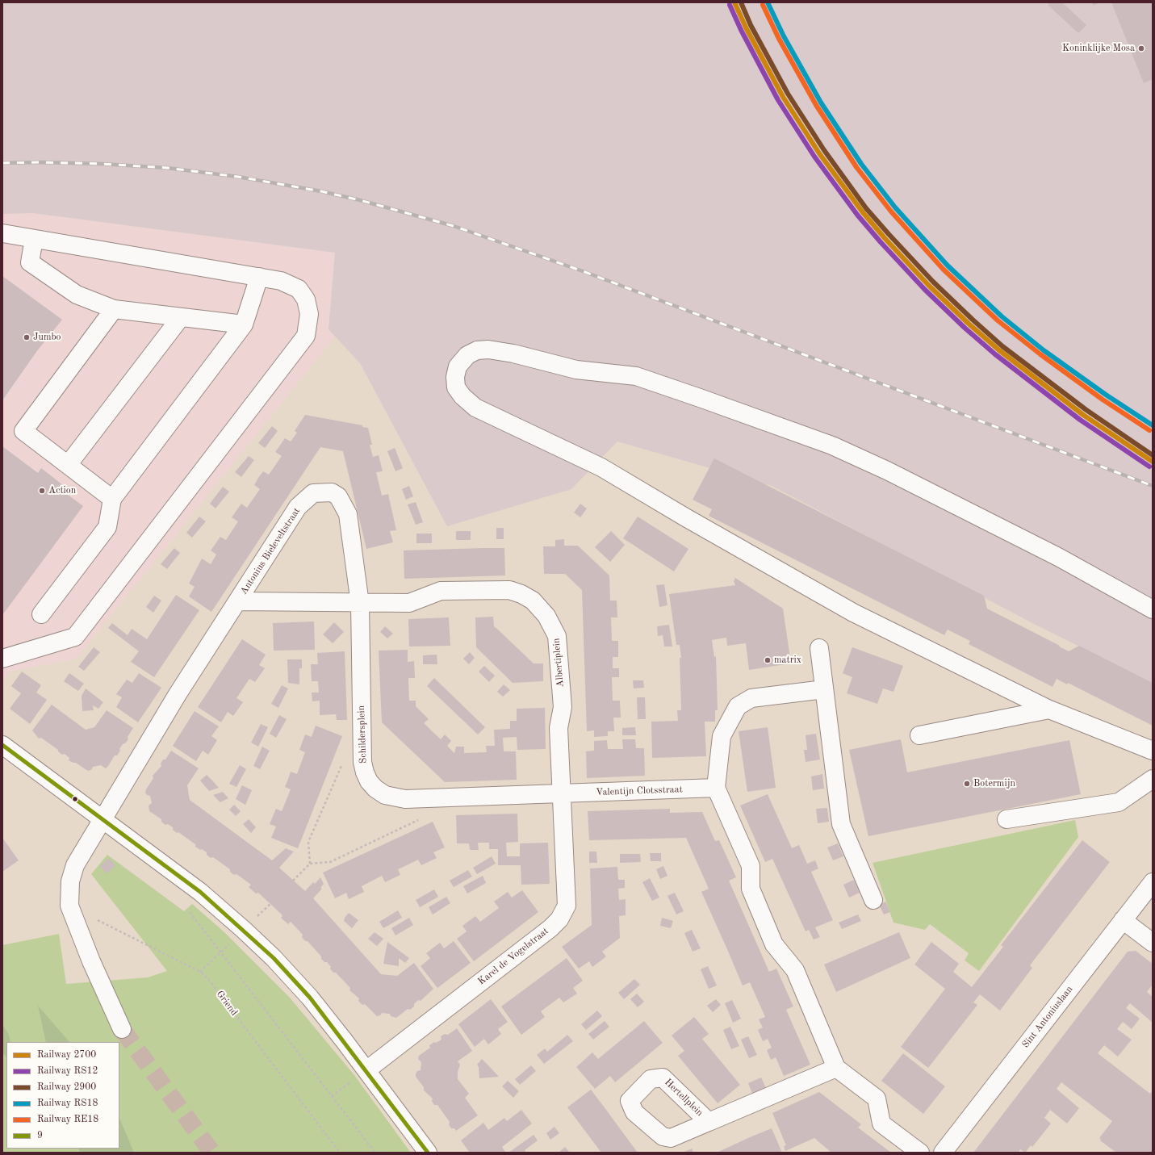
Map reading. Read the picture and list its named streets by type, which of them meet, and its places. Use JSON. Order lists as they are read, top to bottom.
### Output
{
  "streets": {
    "street": [
      "Antonius Bieleveltstraat",
      "Albertiplein",
      "Schildersplein",
      "Valentijn Clotsstraat",
      "Karel de Vogelstraat",
      "Sint Antoniuslaan",
      "Hertellplein"
    ],
    "path": ["Griend"]
  },
  "crossings": [
    ["Antonius Bieleveltstraat", "Albertiplein"],
    ["Antonius Bieleveltstraat", "Schildersplein"],
    ["Albertiplein", "Schildersplein"],
    ["Albertiplein", "Valentijn Clotsstraat"],
    ["Albertiplein", "Karel de Vogelstraat"],
    ["Schildersplein", "Valentijn Clotsstraat"],
    ["Schildersplein", "Karel de Vogelstraat"],
    ["Valentijn Clotsstraat", "Karel de Vogelstraat"]
  ],
  "places": [
    "Koninklijke Mosa",
    "Jumbo",
    "Action",
    "matrix",
    "Botermijn"
  ],
  "lines": [
    "rail line 2700",
    "rail line 2900",
    "rail line RS18",
    "rail line RS12",
    "rail line RE18",
    "transit line 9"
  ],
  "legend": [
    "Railway 2700",
    "Railway RS12",
    "Railway 2900",
    "Railway RS18",
    "Railway RE18",
    "9"
  ]
}
